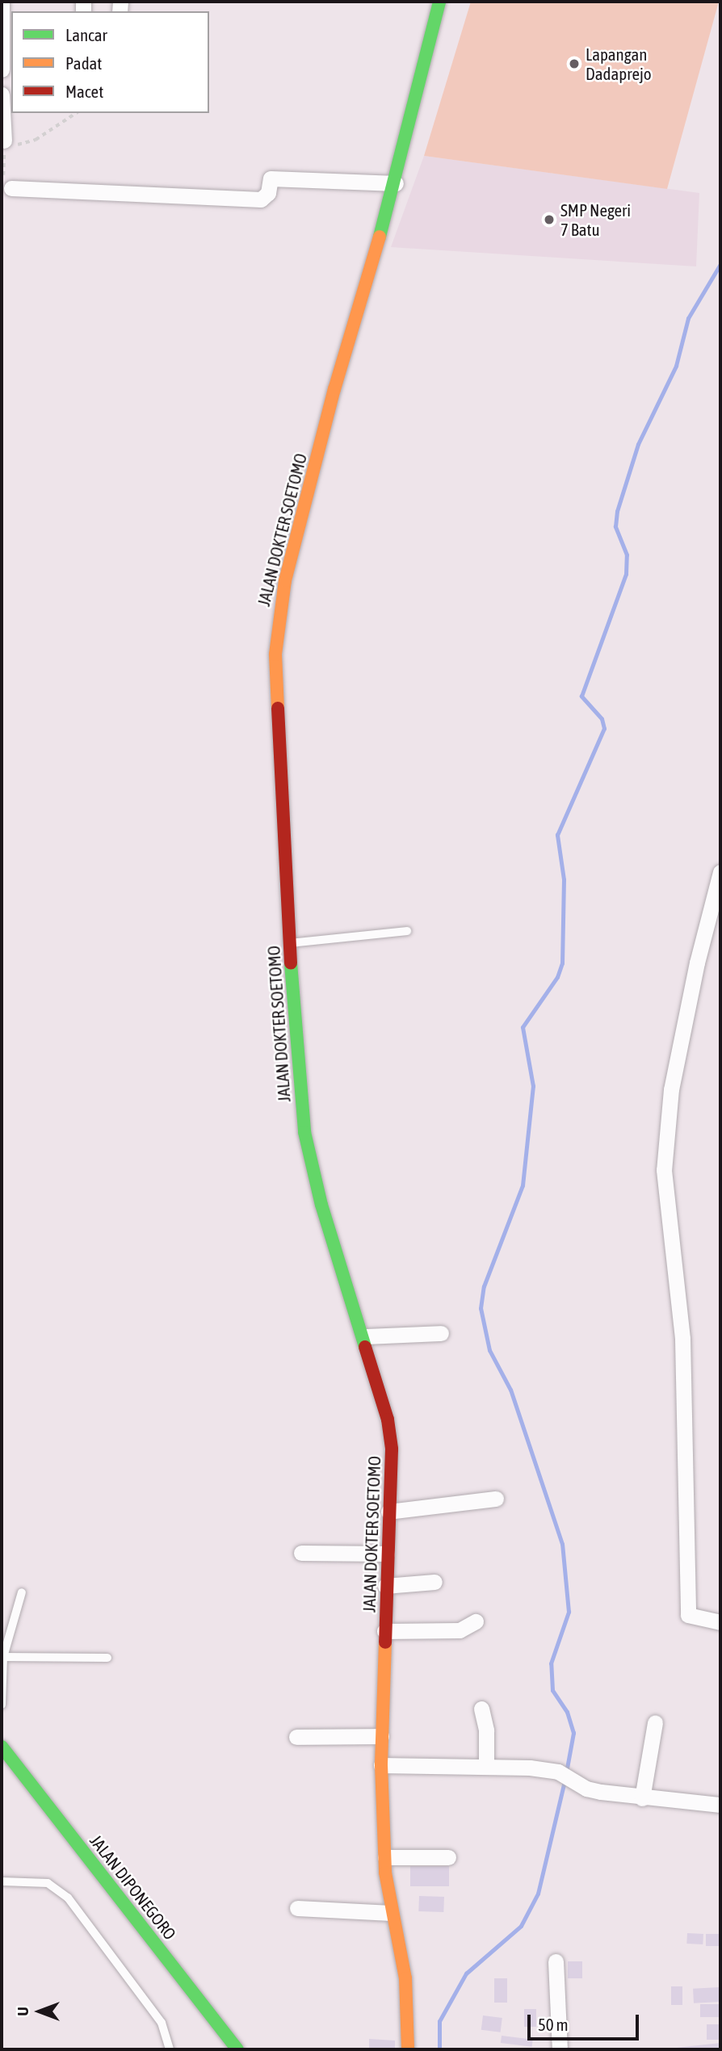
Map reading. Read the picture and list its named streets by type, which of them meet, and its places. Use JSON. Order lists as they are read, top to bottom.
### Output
{
  "streets": {
    "street": ["JALAN DOKTER SOETOMO", "JALAN DIPONEGORO"]
  },
  "places": ["Lapangan Dadaprejo", "SMP Negeri 7 Batu"],
  "legend": ["Lancar", "Padat", "Macet"],
  "scale_bar": "50 m",
  "north": "left"
}
